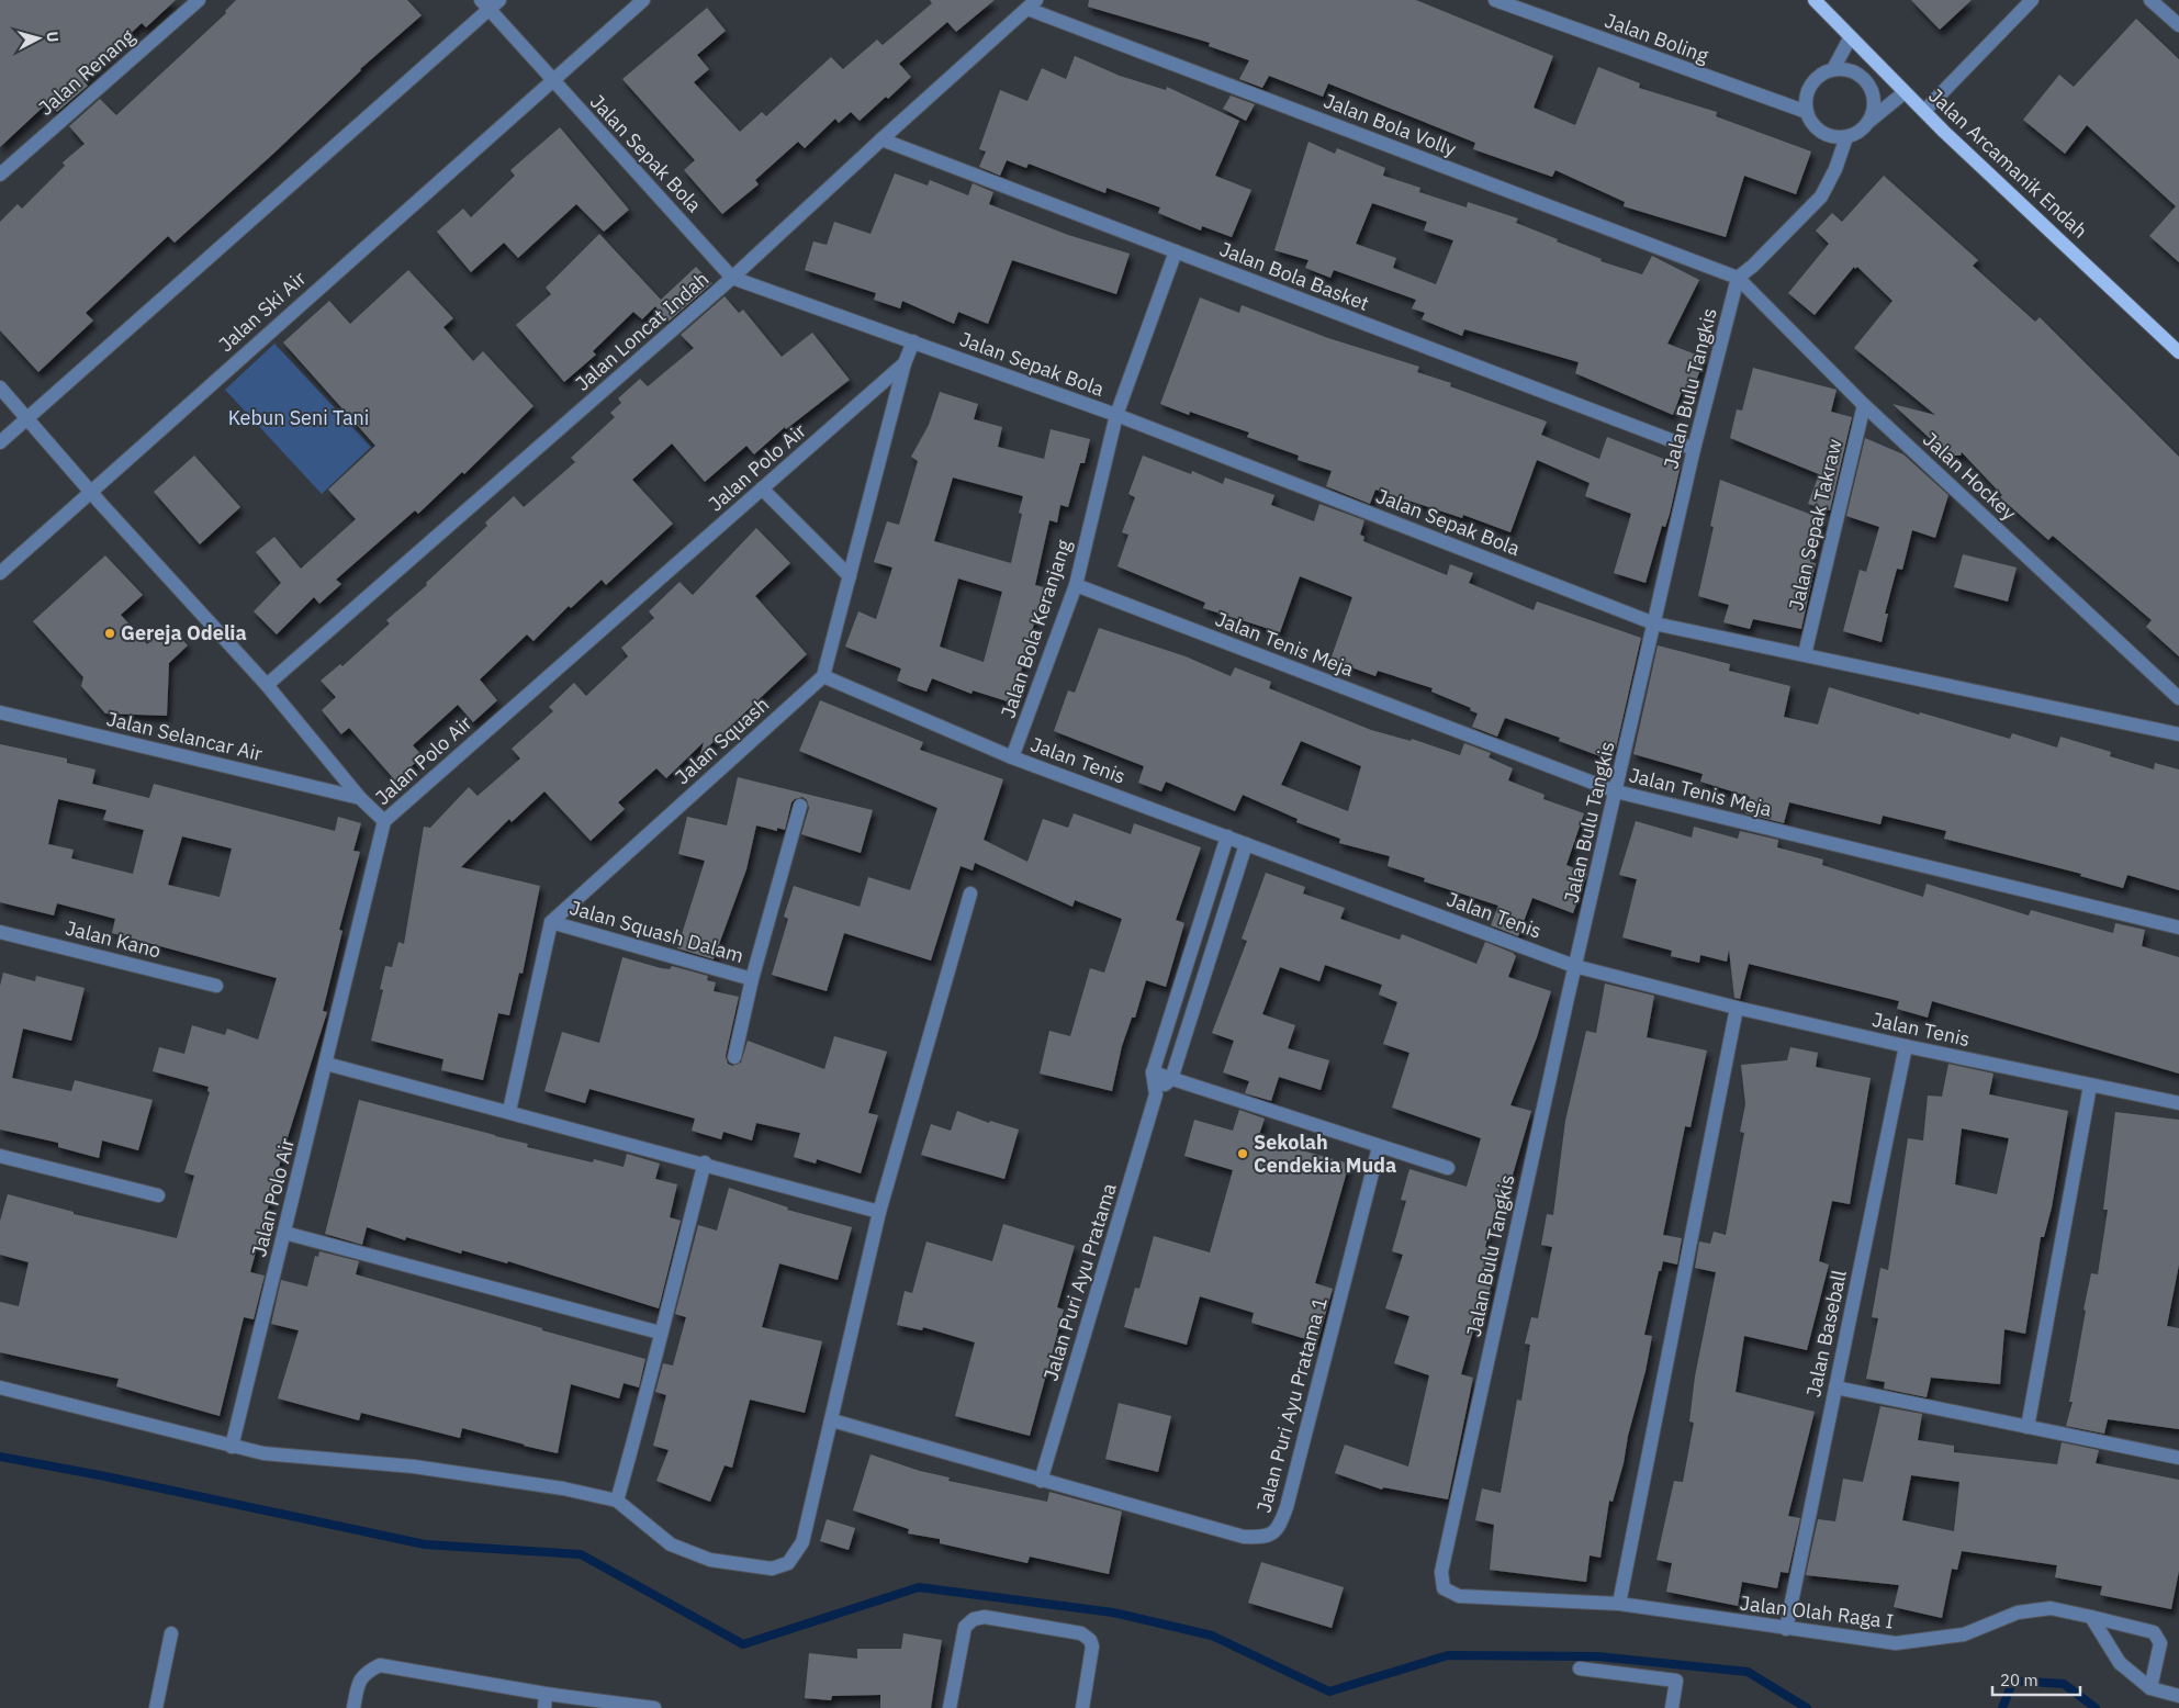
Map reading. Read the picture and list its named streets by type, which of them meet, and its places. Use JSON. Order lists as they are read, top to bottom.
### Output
{
  "streets": {
    "main road": ["Jalan Arcamanik Endah"],
    "street": [
      "Jalan Boling",
      "Jalan Renang",
      "Jalan Bola Volly",
      "Jalan Sepak Bola",
      "Jalan Bola Basket",
      "Jalan Ski Air",
      "Jalan Loncat Indah",
      "Jalan Bulu Tangkis",
      "Jalan Polo Air",
      "Jalan Hockey",
      "Jalan Sepak Takraw",
      "Jalan Bola Keranjang",
      "Jalan Tenis Meja",
      "Jalan Selancar Air",
      "Jalan Squash",
      "Jalan Tenis",
      "Jalan Squash Dalam",
      "Jalan Kano",
      "Jalan Puri Ayu Pratama",
      "Jalan Baseball",
      "Jalan Puri Ayu Pratama 1",
      "Jalan Olah Raga I"
    ]
  },
  "crossings": [
    ["Jalan Bola Volly", "Jalan Loncat Indah"],
    ["Jalan Bola Volly", "Jalan Bulu Tangkis"],
    ["Jalan Bola Volly", "Jalan Hockey"],
    ["Jalan Sepak Bola", "Jalan Ski Air"],
    ["Jalan Sepak Bola", "Jalan Loncat Indah"],
    ["Jalan Sepak Bola", "Jalan Bulu Tangkis"],
    ["Jalan Sepak Bola", "Jalan Polo Air"],
    ["Jalan Sepak Bola", "Jalan Bola Keranjang"],
    ["Jalan Bola Basket", "Jalan Loncat Indah"],
    ["Jalan Bola Basket", "Jalan Bulu Tangkis"],
    ["Jalan Bola Basket", "Jalan Bola Keranjang"],
    ["Jalan Bulu Tangkis", "Jalan Hockey"],
    ["Jalan Bulu Tangkis", "Jalan Tenis Meja"],
    ["Jalan Bulu Tangkis", "Jalan Tenis"],
    ["Jalan Bulu Tangkis", "Jalan Olah Raga I"],
    ["Jalan Hockey", "Jalan Sepak Takraw"],
    ["Jalan Bola Keranjang", "Jalan Tenis Meja"],
    ["Jalan Bola Keranjang", "Jalan Tenis"],
    ["Jalan Squash", "Jalan Tenis"],
    ["Jalan Squash", "Jalan Squash Dalam"],
    ["Jalan Tenis", "Jalan Puri Ayu Pratama"],
    ["Jalan Tenis", "Jalan Baseball"],
    ["Jalan Puri Ayu Pratama", "Jalan Puri Ayu Pratama 1"],
    ["Jalan Baseball", "Jalan Olah Raga I"]
  ],
  "parks": ["Kebun Seni Tani"],
  "places": ["Gereja Odelia", "Sekolah Cendekia Muda"],
  "scale_bar": "20 m",
  "north": "right"
}
